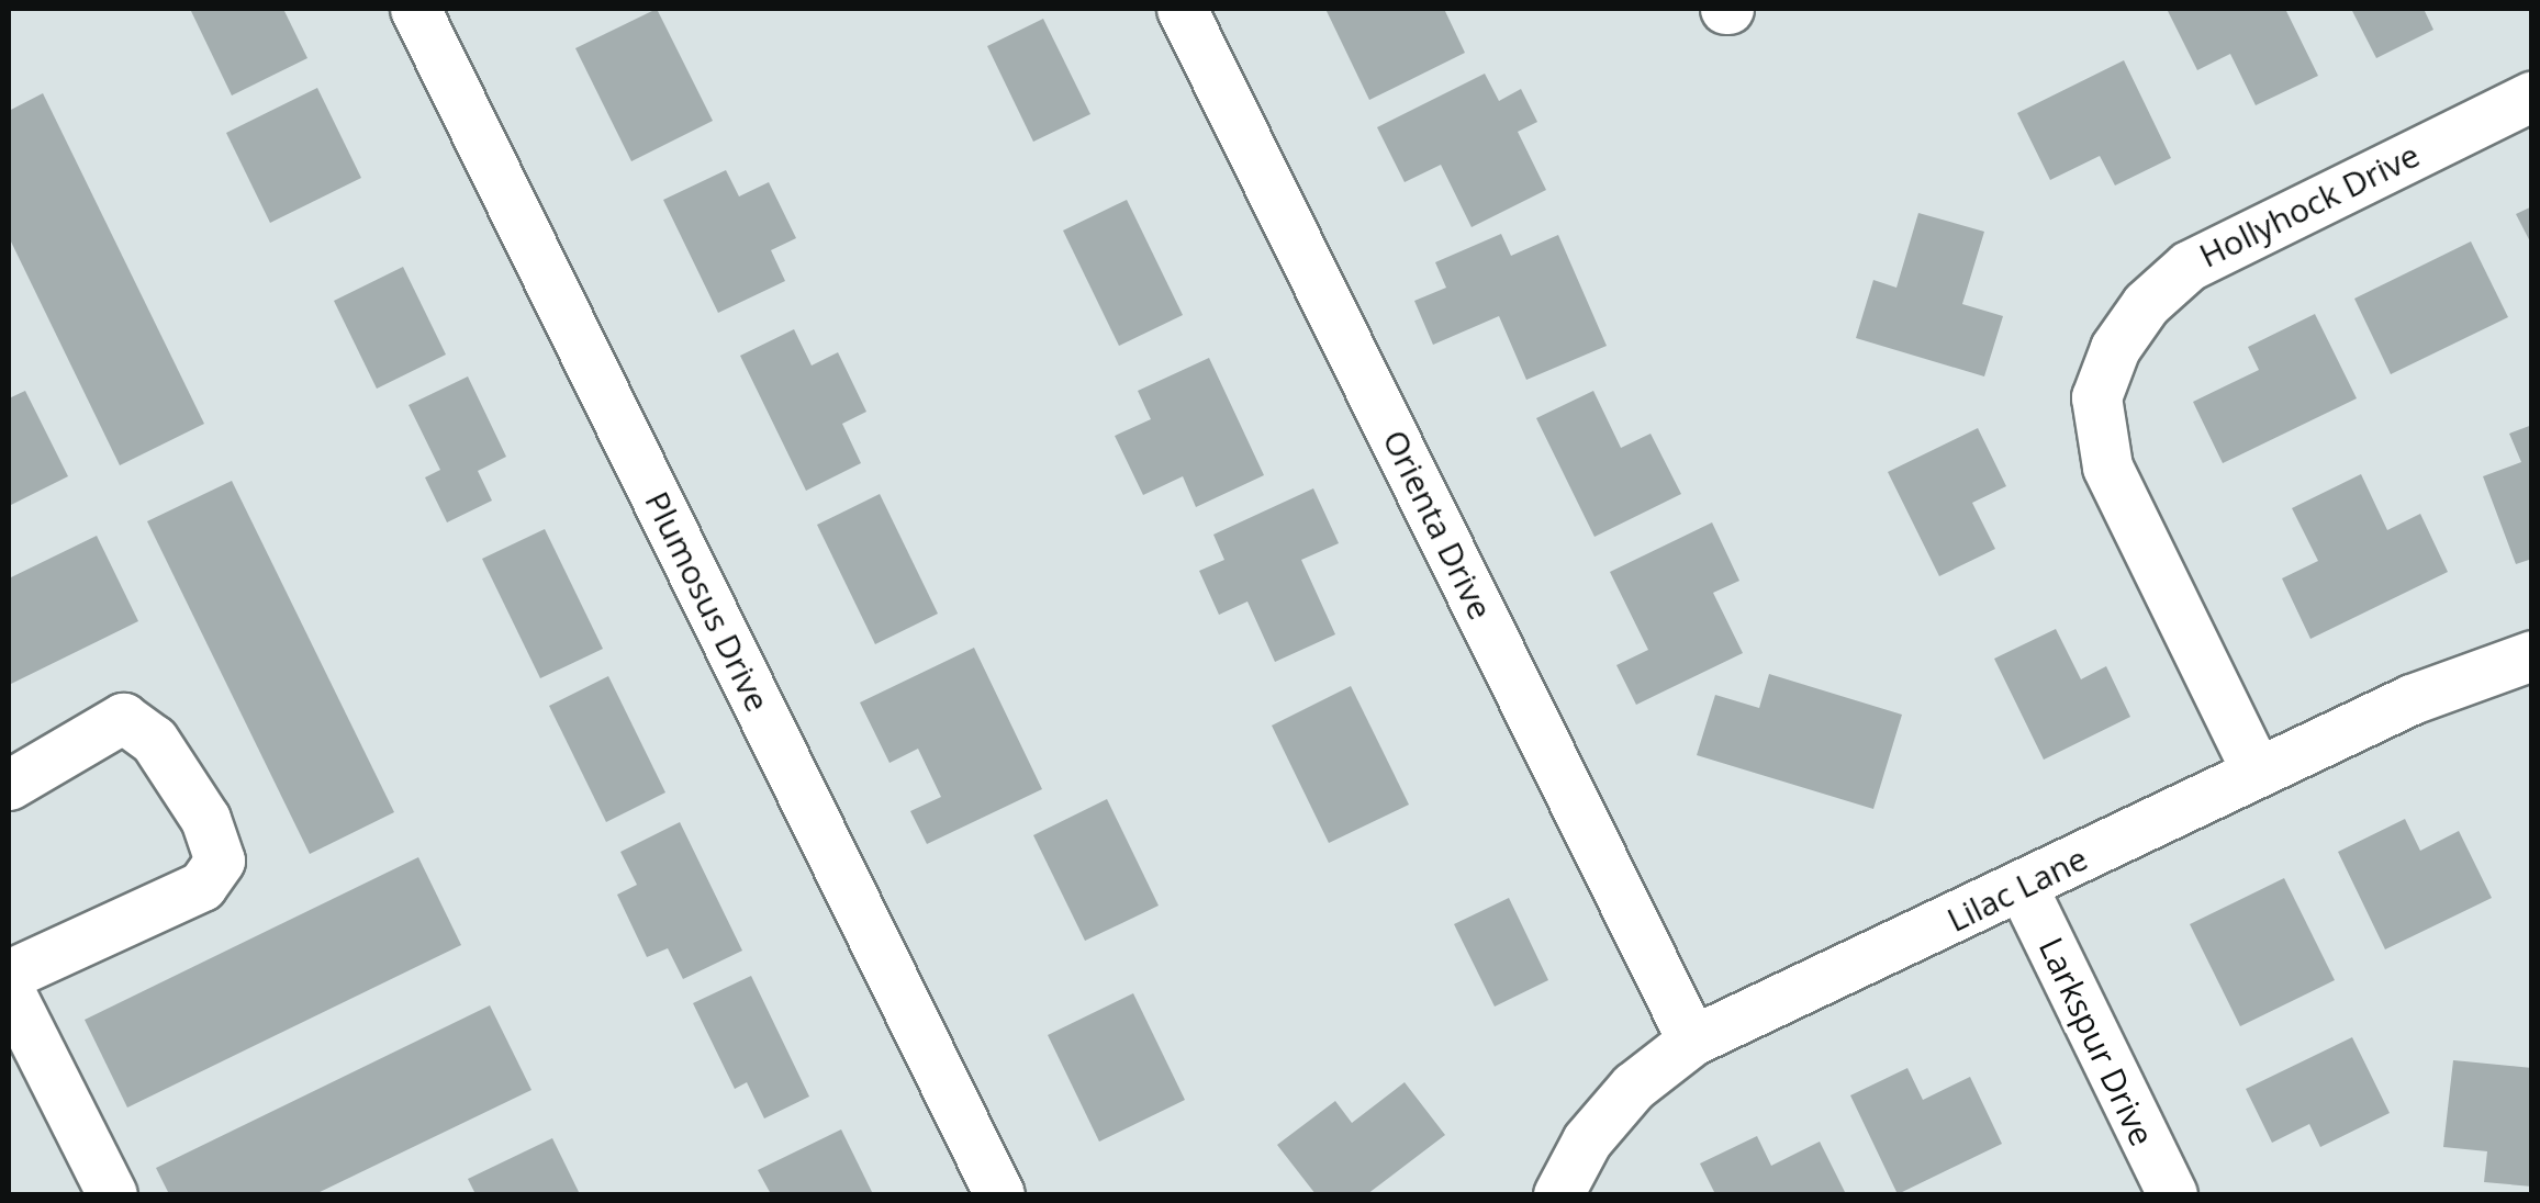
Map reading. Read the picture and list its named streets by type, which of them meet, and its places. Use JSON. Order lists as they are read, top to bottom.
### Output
{
  "streets": {
    "street": [
      "Hollyhock Drive",
      "Orienta Drive",
      "Plumosus Drive",
      "Lilac Lane",
      "Larkspur Drive"
    ]
  },
  "crossings": [
    ["Hollyhock Drive", "Lilac Lane"],
    ["Orienta Drive", "Lilac Lane"],
    ["Lilac Lane", "Larkspur Drive"]
  ]
}
